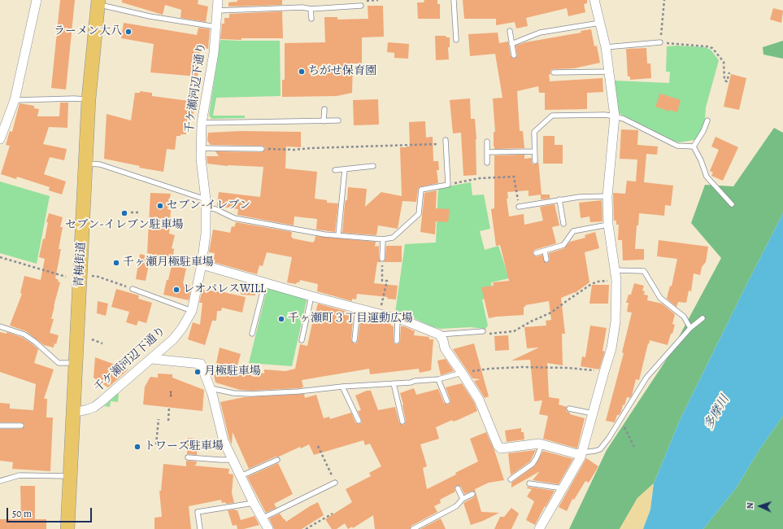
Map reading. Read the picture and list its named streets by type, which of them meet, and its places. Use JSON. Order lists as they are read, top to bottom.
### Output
{
  "streets": {
    "main road": ["青梅街道"],
    "street": ["千ケ瀬河辺下通り"]
  },
  "crossings": [
    ["千ケ瀬河辺下通り", "青梅街道"]
  ],
  "water": ["多摩川"],
  "places": [
    "ラーメン大八",
    "ちがせ保育園",
    "セブン-イレブン",
    "セブン-イレブン駐車場",
    "千ヶ瀬月極駐車場",
    "レオパレスWILL",
    "千ヶ瀬町３丁目運動広場",
    "月極駐車場",
    "トワーズ駐車場"
  ],
  "house_numbers": ["1"],
  "scale_bar": "50 m",
  "north": "left"
}
